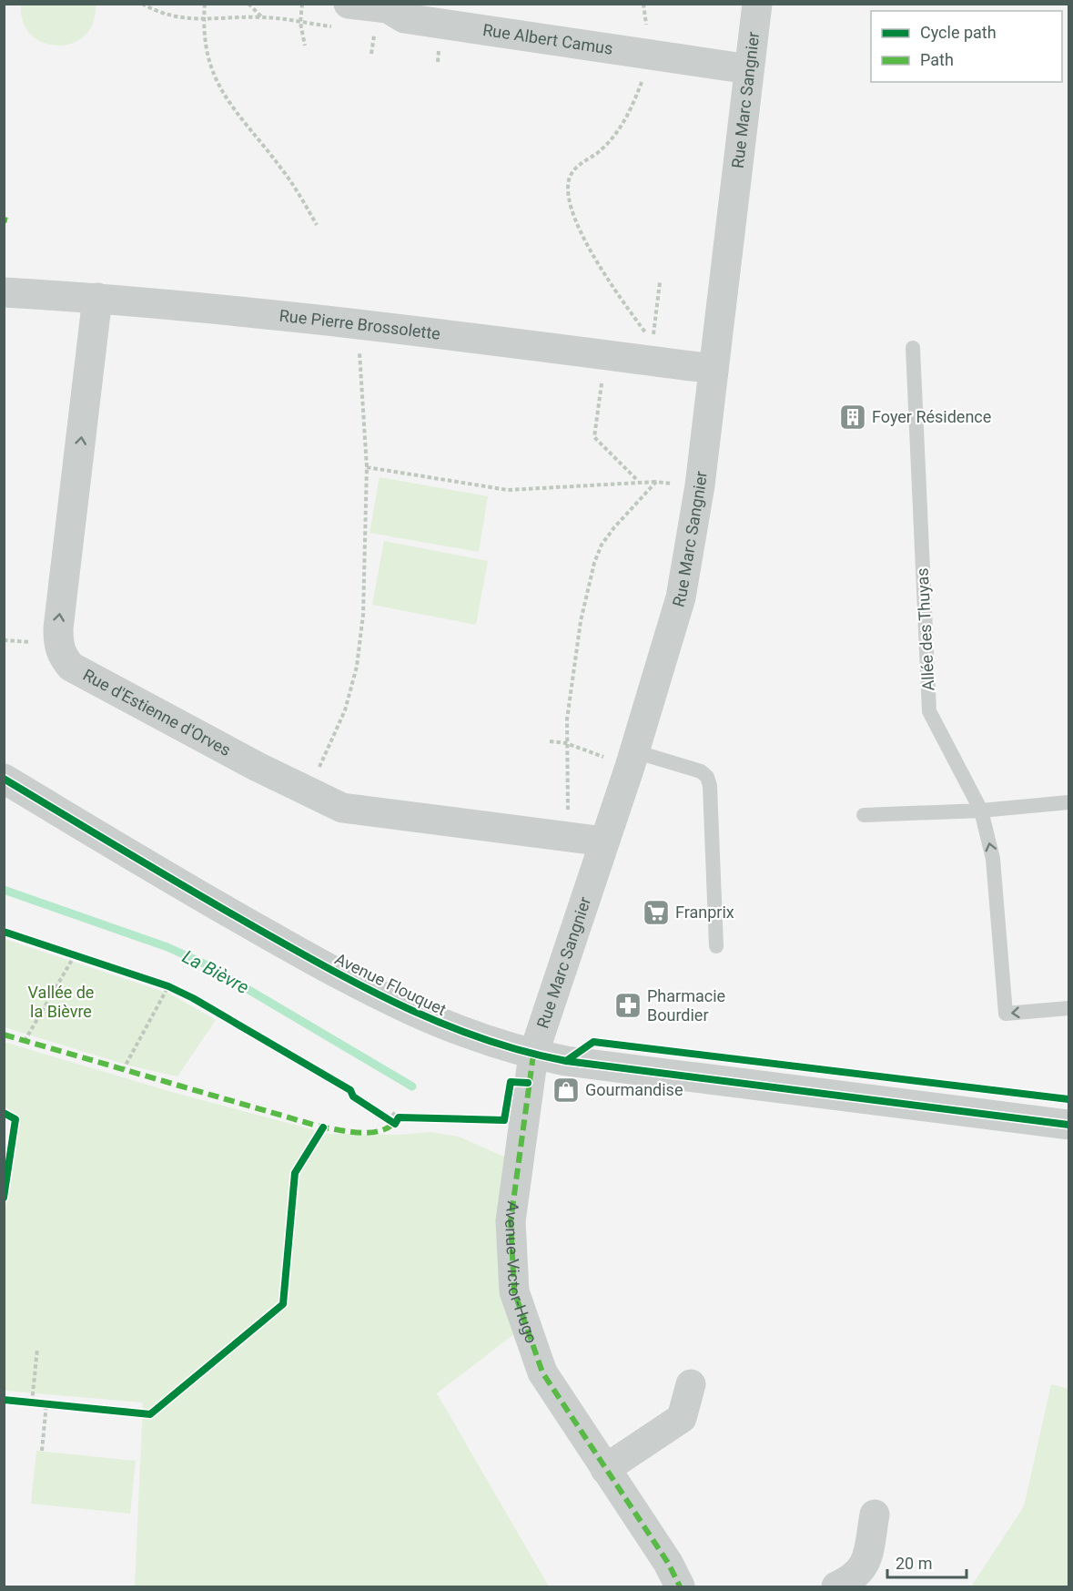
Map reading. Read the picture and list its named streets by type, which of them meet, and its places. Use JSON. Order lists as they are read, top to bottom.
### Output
{
  "streets": {
    "street": [
      "Rue Albert Camus",
      "Rue Marc Sangnier",
      "Rue Pierre Brossolette",
      "Rue d'Estienne d'Orves",
      "Avenue Flouquet",
      "Avenue Victor-Hugo"
    ],
    "lane": ["Allée des Thuyas"]
  },
  "crossings": [
    ["Rue Albert Camus", "Rue Marc Sangnier"],
    ["Rue Marc Sangnier", "Rue Pierre Brossolette"],
    ["Rue Marc Sangnier", "Rue d'Estienne d'Orves"],
    ["Rue Marc Sangnier", "Avenue Flouquet"],
    ["Rue Marc Sangnier", "Avenue Victor-Hugo"],
    ["Rue Pierre Brossolette", "Rue d'Estienne d'Orves"],
    ["Avenue Flouquet", "Avenue Victor-Hugo"]
  ],
  "one_way": ["Rue d'Estienne d'Orves"],
  "water": ["La Bièvre"],
  "parks": ["Vallée de la Bièvre"],
  "places": {
    "building": ["Foyer Résidence"],
    "supermarket": ["Franprix"],
    "pharmacy": ["Pharmacie Bourdier"],
    "shop": ["Gourmandise"]
  },
  "legend": ["Cycle path", "Path"],
  "scale_bar": "20 m"
}
